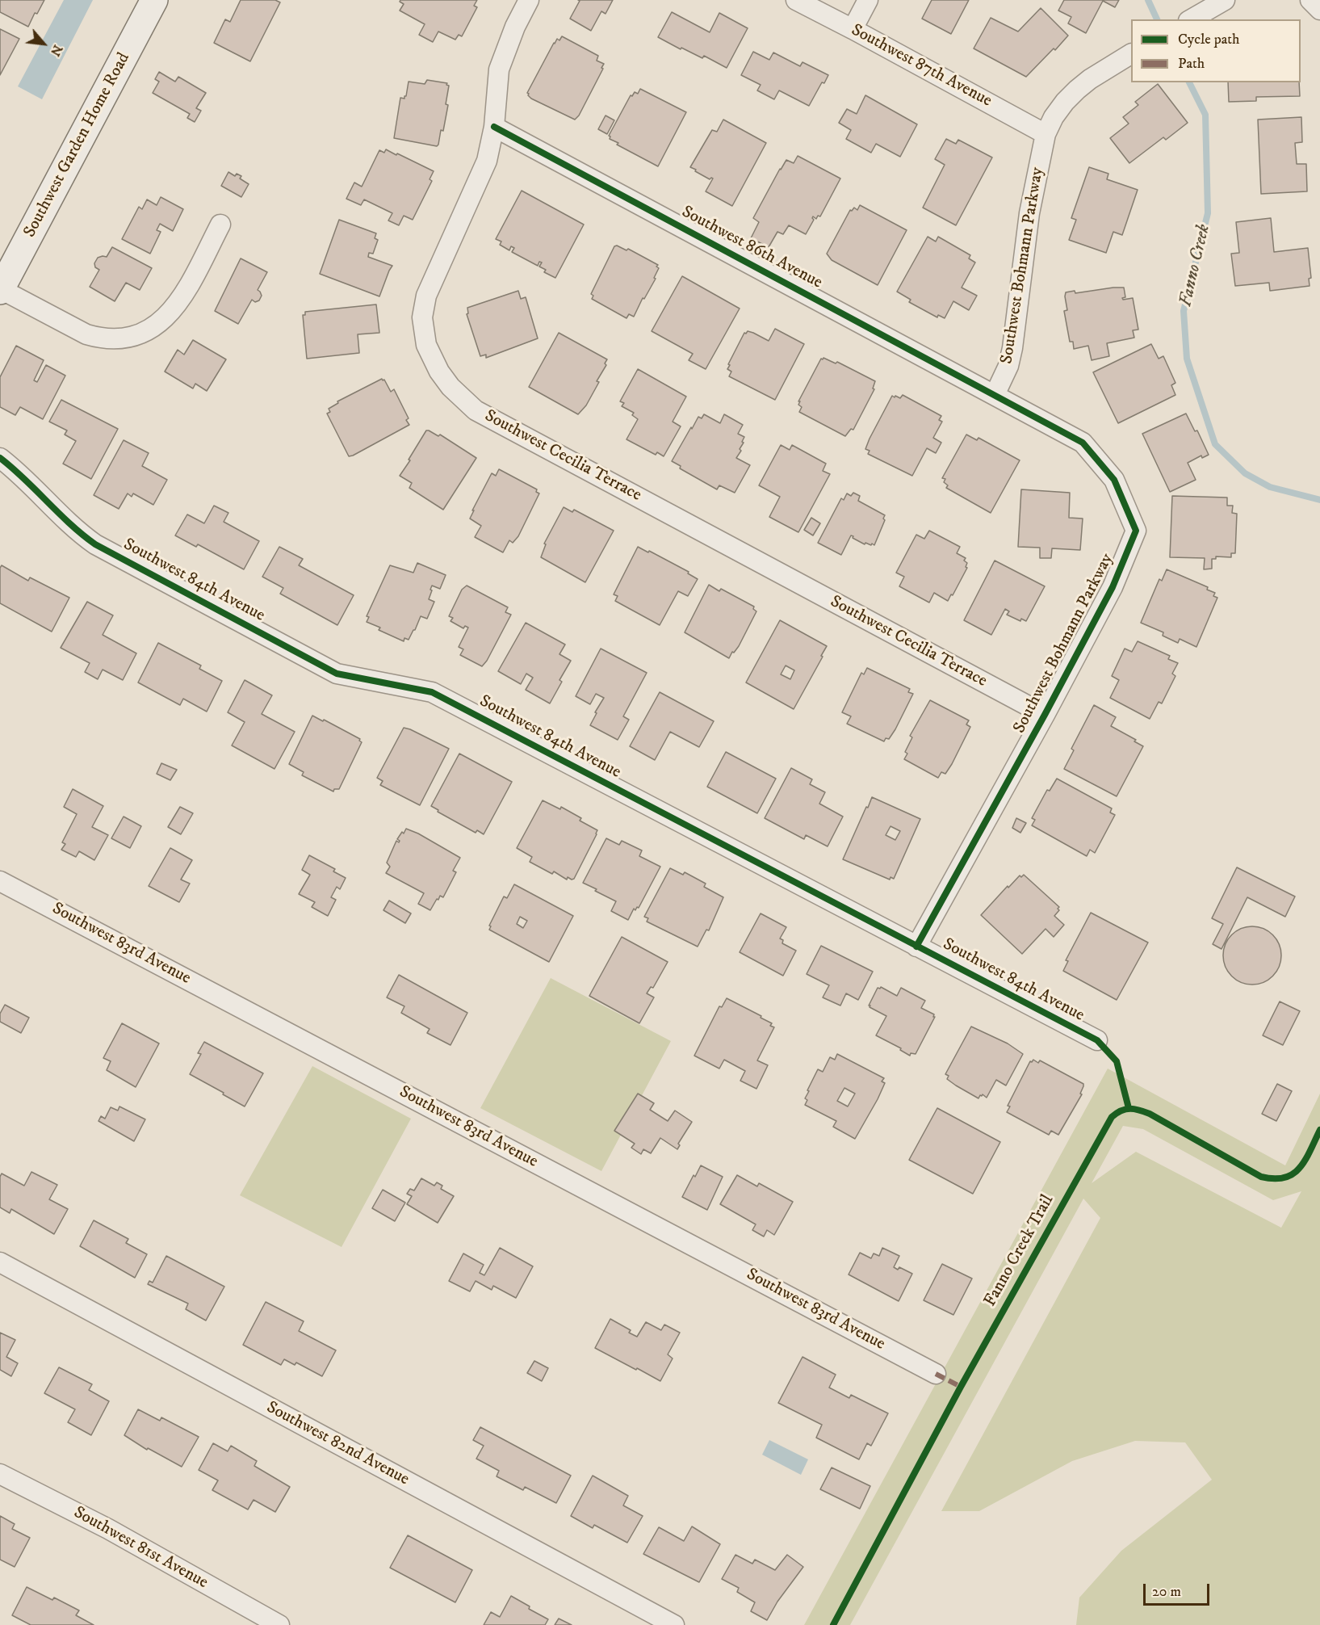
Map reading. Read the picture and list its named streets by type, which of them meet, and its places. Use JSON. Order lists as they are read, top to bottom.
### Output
{
  "streets": {
    "main road": ["Southwest Garden Home Road"],
    "street": [
      "Southwest 87th Avenue",
      "Southwest 86th Avenue",
      "Southwest Bohmann Parkway",
      "Southwest Cecilia Terrace",
      "Southwest 84th Avenue",
      "Southwest 83rd Avenue",
      "Southwest 82nd Avenue",
      "Southwest 81st Avenue"
    ],
    "cycle path": ["Fanno Creek Trail"]
  },
  "crossings": [
    ["Southwest 87th Avenue", "Southwest Bohmann Parkway"],
    ["Southwest 86th Avenue", "Southwest Bohmann Parkway"],
    ["Southwest 86th Avenue", "Southwest Cecilia Terrace"],
    ["Southwest Bohmann Parkway", "Southwest Cecilia Terrace"],
    ["Southwest Bohmann Parkway", "Southwest 84th Avenue"]
  ],
  "water": ["Fanno Creek"],
  "legend": ["Cycle path", "Path"],
  "scale_bar": "20 m",
  "north": "bottom right"
}
